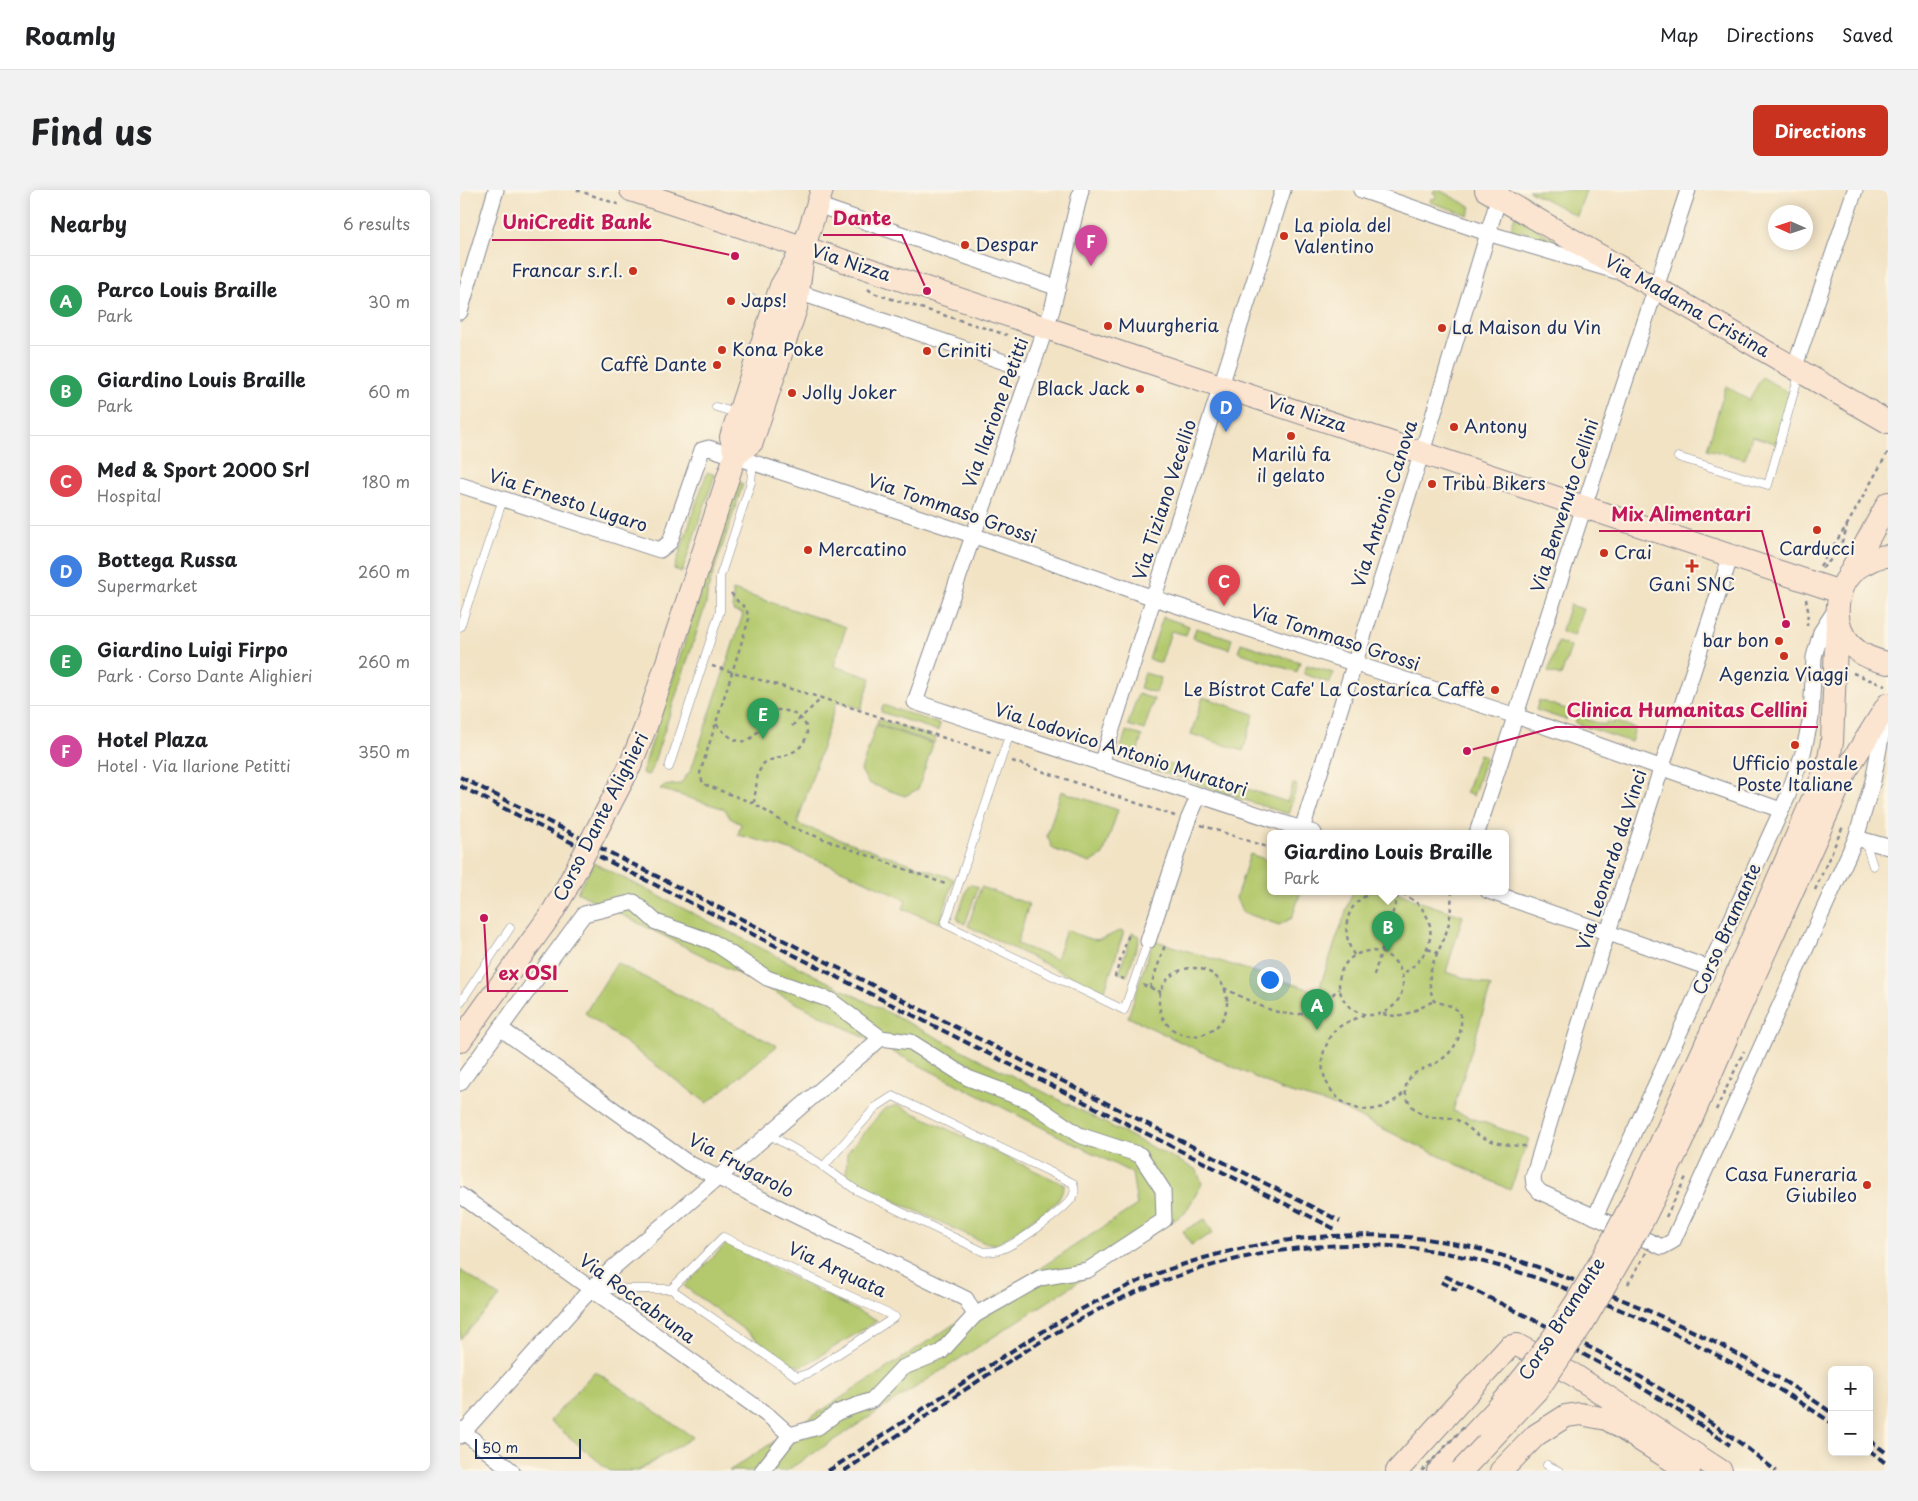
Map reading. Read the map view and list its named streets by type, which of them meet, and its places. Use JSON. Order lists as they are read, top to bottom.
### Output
{
  "streets": {
    "street": [
      "Via Nizza",
      "Via Madama Cristina",
      "Via Ilarione Petitti",
      "Via Tiziano Vecellio",
      "Via Ernesto Lugaro",
      "Via Antonio Canova",
      "Via Benvenuto Cellini",
      "Via Tommaso Grossi",
      "Via Lodovico Antonio Muratori",
      "Corso Dante Alighieri",
      "Via Leonardo da Vinci",
      "Corso Bramante",
      "Via Frugarolo",
      "Via Roccabruna"
    ],
    "lane": ["Via Arquata"]
  },
  "crossings": [
    ["Via Nizza", "Via Ilarione Petitti"],
    ["Via Nizza", "Via Tiziano Vecellio"],
    ["Via Nizza", "Via Antonio Canova"],
    ["Via Nizza", "Via Benvenuto Cellini"],
    ["Via Nizza", "Corso Dante Alighieri"],
    ["Via Nizza", "Via Leonardo da Vinci"],
    ["Via Nizza", "Corso Bramante"],
    ["Via Madama Cristina", "Via Antonio Canova"],
    ["Via Madama Cristina", "Via Benvenuto Cellini"],
    ["Via Ilarione Petitti", "Via Tommaso Grossi"],
    ["Via Ilarione Petitti", "Via Lodovico Antonio Muratori"],
    ["Via Tiziano Vecellio", "Via Tommaso Grossi"],
    ["Via Tiziano Vecellio", "Via Lodovico Antonio Muratori"],
    ["Via Ernesto Lugaro", "Via Tommaso Grossi"],
    ["Via Ernesto Lugaro", "Corso Dante Alighieri"],
    ["Via Antonio Canova", "Via Tommaso Grossi"],
    ["Via Benvenuto Cellini", "Via Tommaso Grossi"],
    ["Via Tommaso Grossi", "Corso Dante Alighieri"],
    ["Via Tommaso Grossi", "Via Leonardo da Vinci"],
    ["Via Tommaso Grossi", "Corso Bramante"],
    ["Corso Dante Alighieri", "Via Frugarolo"],
    ["Via Leonardo da Vinci", "Corso Bramante"]
  ],
  "places": {
    "other": [
      "La piola del Valentino",
      "Despar",
      "UniCredit Bank",
      "Francar s.r.l.",
      "Dante",
      "Japs!",
      "Muurgheria",
      "La Maison du Vin",
      "Kona Poke",
      "Criniti",
      "Caffè Dante",
      "Black Jack",
      "Jolly Joker",
      "Antony",
      "Marilù fa il gelato",
      "Tribù Bikers",
      "Carducci",
      "Mercatino",
      "Crai",
      "Mix Alimentari",
      "bar bon",
      "Agenzia Viaggi",
      "Le Bístrot Cafe' La Costaríca Caffè",
      "Ufficio postale Poste Italiane",
      "Clinica Humanitas Cellini",
      "ex OSI",
      "Casa Funeraria Giubileo"
    ],
    "health": ["Gani SNC"]
  },
  "scale_bar": "50 m",
  "north": "left",
  "page": {
    "header": "Roamly",
    "nav": ["Map", "Directions", "Saved"],
    "title": "Find us",
    "buttons": "Directions",
    "heading": ["Nearby", "6 results"],
    "pins": [
      "F",
      "D",
      "C",
      "E",
      "B",
      "A"
    ],
    "list": [
      {
        "mark": "A",
        "name": "Parco Louis Braille",
        "note": "Park",
        "value": "30 m"
      },
      {
        "mark": "B",
        "name": "Giardino Louis Braille",
        "note": "Park",
        "value": "60 m"
      },
      {
        "mark": "C",
        "name": "Med & Sport 2000 Srl",
        "note": "Hospital",
        "value": "180 m"
      },
      {
        "mark": "D",
        "name": "Bottega Russa",
        "note": "Supermarket",
        "value": "260 m"
      },
      {
        "mark": "E",
        "name": "Giardino Luigi Firpo",
        "note": "Park · Corso Dante Alighieri",
        "value": "260 m"
      },
      {
        "mark": "F",
        "name": "Hotel Plaza",
        "note": "Hotel · Via Ilarione Petitti",
        "value": "350 m"
      }
    ],
    "popup": ["Giardino Louis Braille", "Park"],
    "map_buttons": ["+", "−"],
    "scale": "50 m"
  }
}
